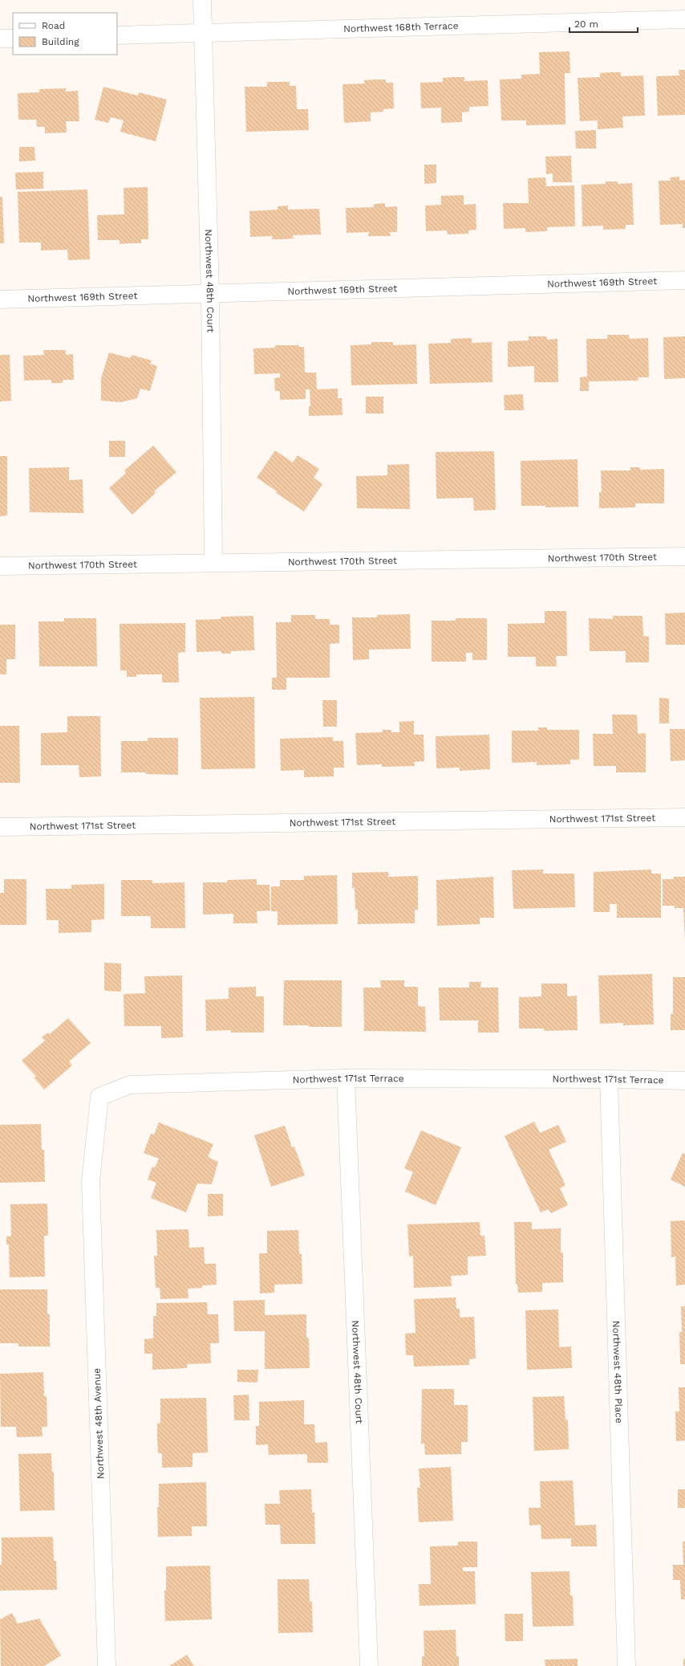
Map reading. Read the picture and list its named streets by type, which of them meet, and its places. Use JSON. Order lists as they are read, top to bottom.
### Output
{
  "streets": {
    "street": [
      "Northwest 168th Terrace",
      "Northwest 48th Court",
      "Northwest 169th Street",
      "Northwest 170th Street",
      "Northwest 171st Street",
      "Northwest 171st Terrace",
      "Northwest 48th Place",
      "Northwest 48th Avenue"
    ]
  },
  "crossings": [
    ["Northwest 168th Terrace", "Northwest 48th Court"],
    ["Northwest 48th Court", "Northwest 169th Street"],
    ["Northwest 48th Court", "Northwest 170th Street"],
    ["Northwest 48th Court", "Northwest 171st Terrace"],
    ["Northwest 171st Terrace", "Northwest 48th Place"],
    ["Northwest 171st Terrace", "Northwest 48th Avenue"]
  ],
  "legend": ["Road", "Building"],
  "scale_bar": "20 m"
}
